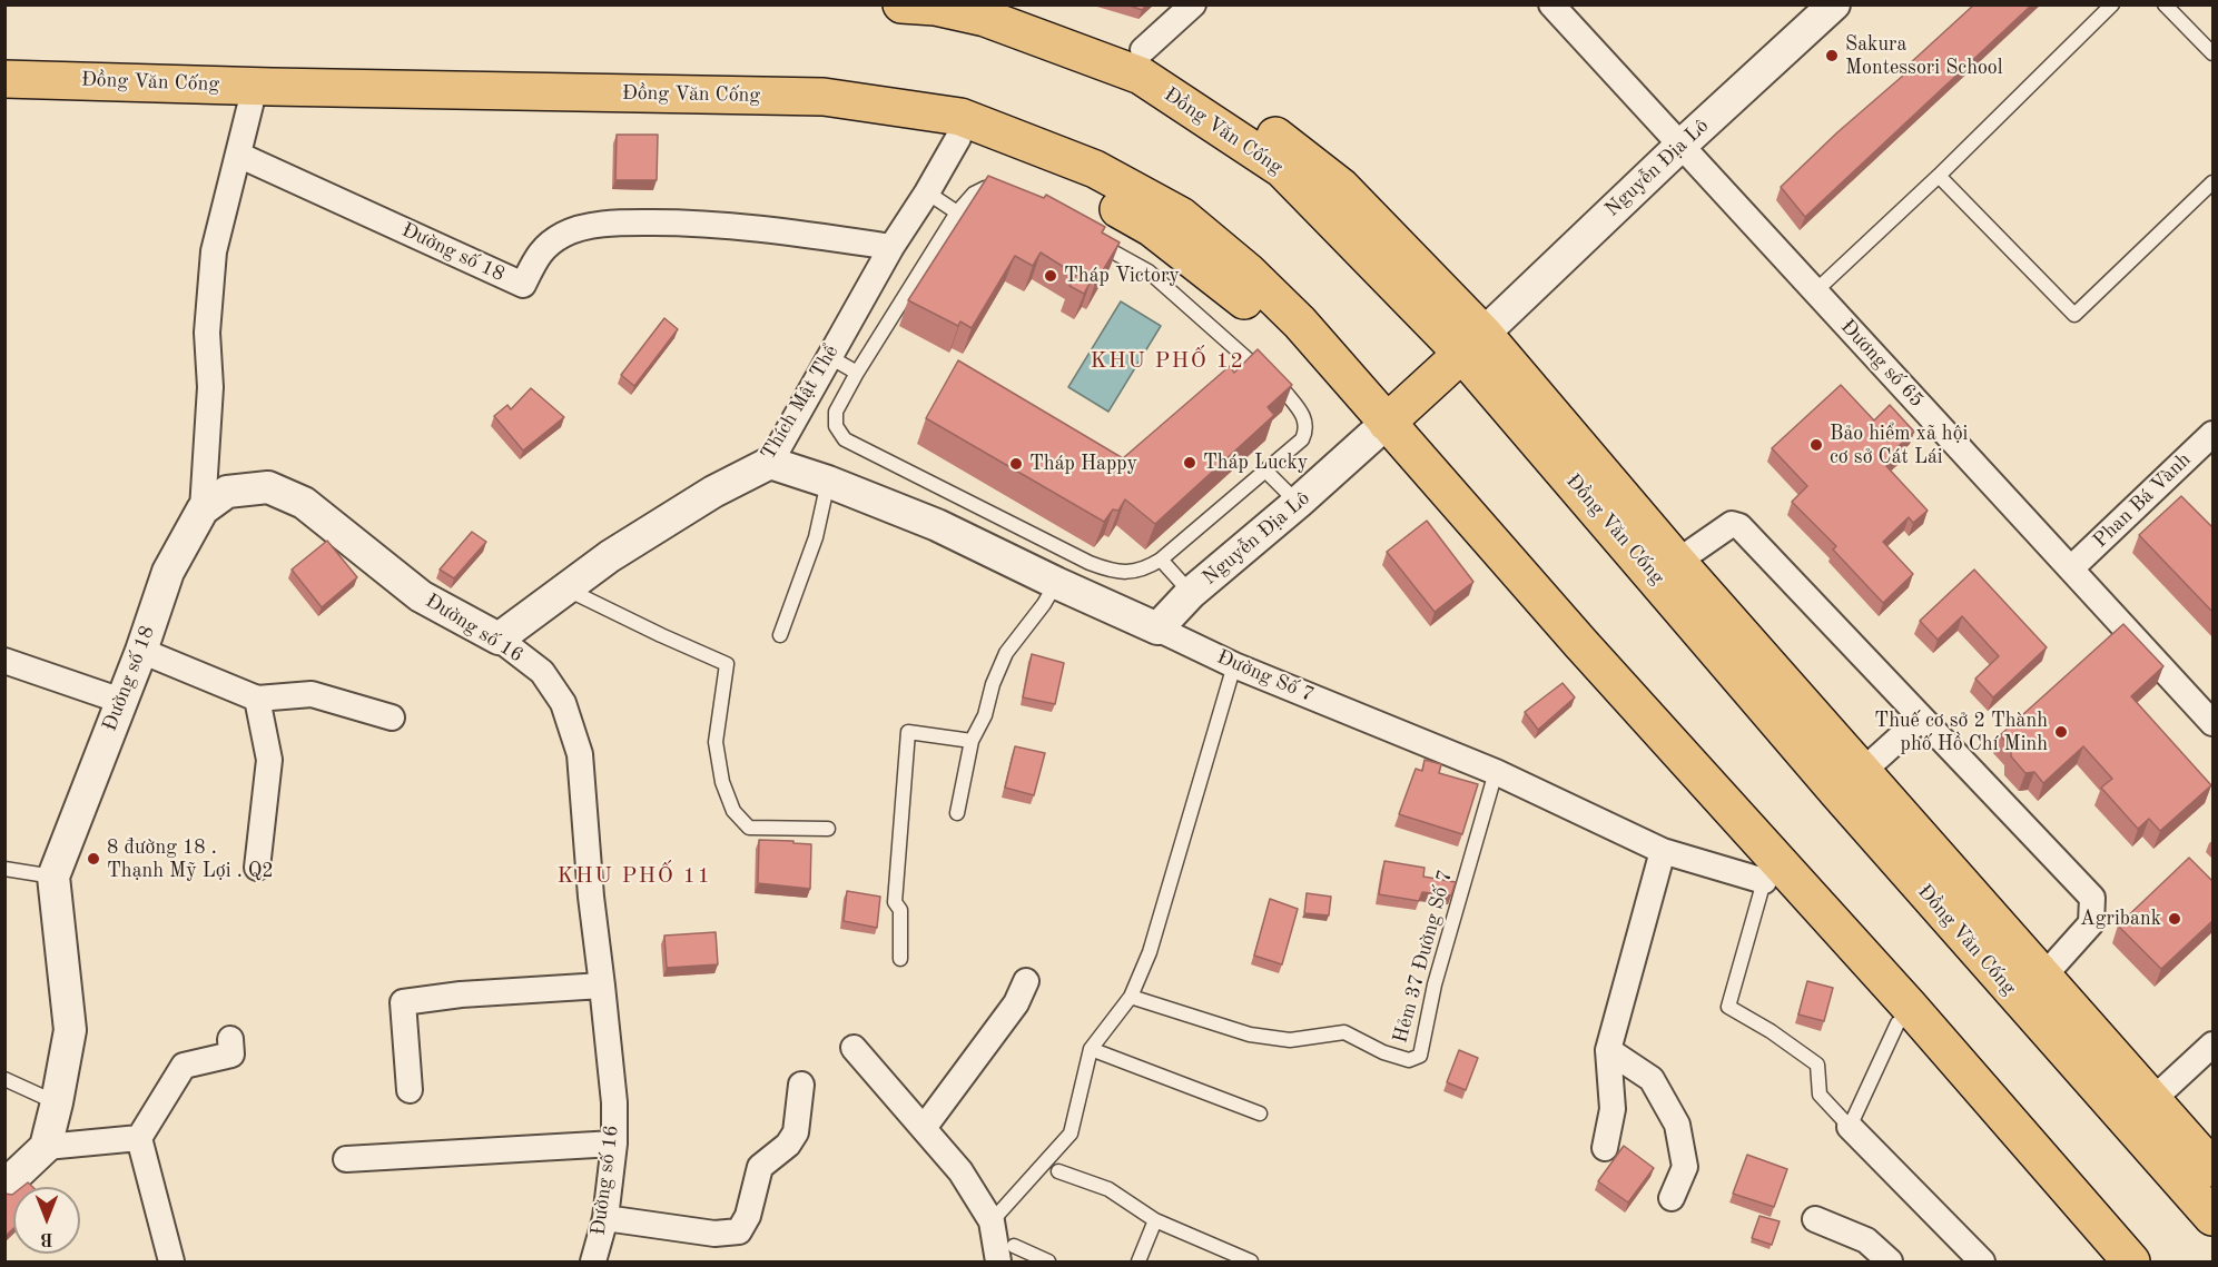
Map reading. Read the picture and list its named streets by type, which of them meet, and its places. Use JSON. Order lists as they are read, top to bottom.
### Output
{
  "streets": {
    "main road": ["Đồng Văn Cống"],
    "street": [
      "Nguyễn Địa Lô",
      "Đường số 18",
      "Đương số 65",
      "Thích Mật Thể",
      "Phan Bá Vành",
      "Đường số 16",
      "Đường Số 7"
    ],
    "lane": ["Hẻm 37 Đường Số 7"]
  },
  "crossings": [
    ["Đồng Văn Cống", "Nguyễn Địa Lô"],
    ["Đồng Văn Cống", "Đường số 18"],
    ["Đồng Văn Cống", "Thích Mật Thể"],
    ["Đồng Văn Cống", "Đường Số 7"],
    ["Nguyễn Địa Lô", "Đương số 65"],
    ["Nguyễn Địa Lô", "Đường Số 7"],
    ["Đường số 18", "Thích Mật Thể"],
    ["Đường số 18", "Đường số 16"],
    ["Đương số 65", "Phan Bá Vành"],
    ["Thích Mật Thể", "Đường số 16"],
    ["Thích Mật Thể", "Đường Số 7"],
    ["Đường Số 7", "Hẻm 37 Đường Số 7"]
  ],
  "districts": ["KHU PHỐ 12", "KHU PHỐ 11"],
  "places": [
    "Sakura Montessori School",
    "Tháp Victory",
    "Bảo hiểm xã hội cơ sở Cát Lái",
    "Tháp Lucky",
    "Tháp Happy",
    "Thuế cơ sở 2 Thành phố Hồ Chí Minh",
    "8 đường 18 . Thạnh Mỹ Lợi . Q2",
    "Agribank"
  ],
  "north": "bottom"
}
